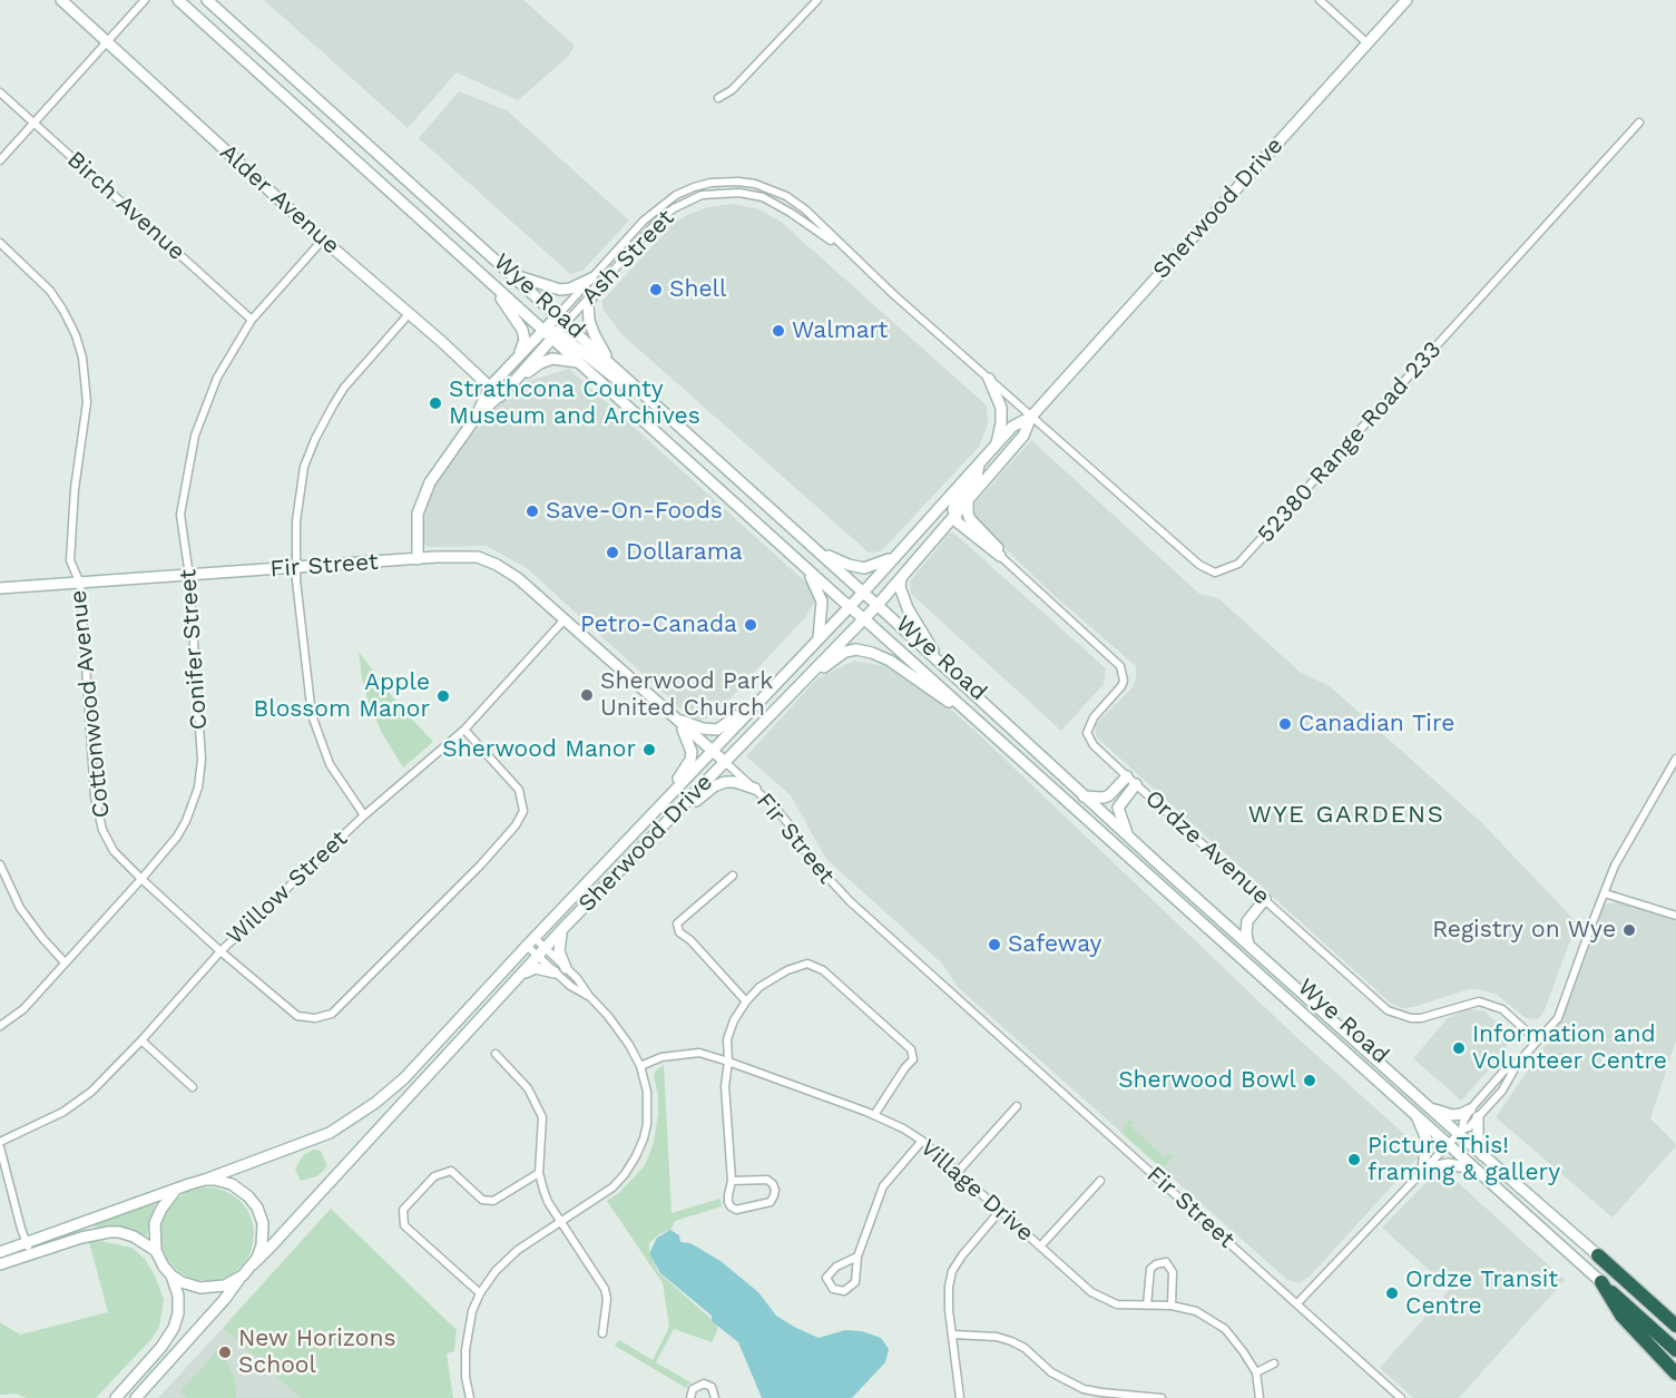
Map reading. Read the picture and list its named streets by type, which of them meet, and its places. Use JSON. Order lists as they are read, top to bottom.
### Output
{
  "streets": {
    "highway": ["Wye Road"],
    "main road": [
      "Alder Avenue",
      "Sherwood Drive",
      "Ash Street",
      "Fir Street"
    ],
    "street": [
      "Birch Avenue",
      "52380 Range Road 233",
      "Conifer Street",
      "Cottonwood Avenue",
      "Ordze Avenue",
      "Willow Street",
      "Village Drive"
    ]
  },
  "crossings": [
    ["Alder Avenue", "Ash Street"],
    ["Alder Avenue", "Conifer Street"],
    ["Birch Avenue", "Conifer Street"],
    ["Sherwood Drive", "Ash Street"],
    ["Sherwood Drive", "Wye Road"],
    ["Sherwood Drive", "52380 Range Road 233"],
    ["Sherwood Drive", "Fir Street"],
    ["Ash Street", "Wye Road"],
    ["Ash Street", "52380 Range Road 233"],
    ["Ash Street", "Fir Street"],
    ["Fir Street", "Conifer Street"],
    ["Fir Street", "Cottonwood Avenue"],
    ["Fir Street", "Willow Street"],
    ["Conifer Street", "Cottonwood Avenue"],
    ["Cottonwood Avenue", "Willow Street"]
  ],
  "districts": ["WYE GARDENS"],
  "places": [
    "Shell",
    "Walmart",
    "Strathcona County Museum and Archives",
    "Save-On-Foods",
    "Dollarama",
    "Petro-Canada",
    "Sherwood Park United Church",
    "Apple Blossom Manor",
    "Canadian Tire",
    "Sherwood Manor",
    "Registry on Wye",
    "Safeway",
    "Information and Volunteer Centre",
    "Sherwood Bowl",
    "Picture This! framing & gallery",
    "Ordze Transit Centre",
    "New Horizons School"
  ]
}
